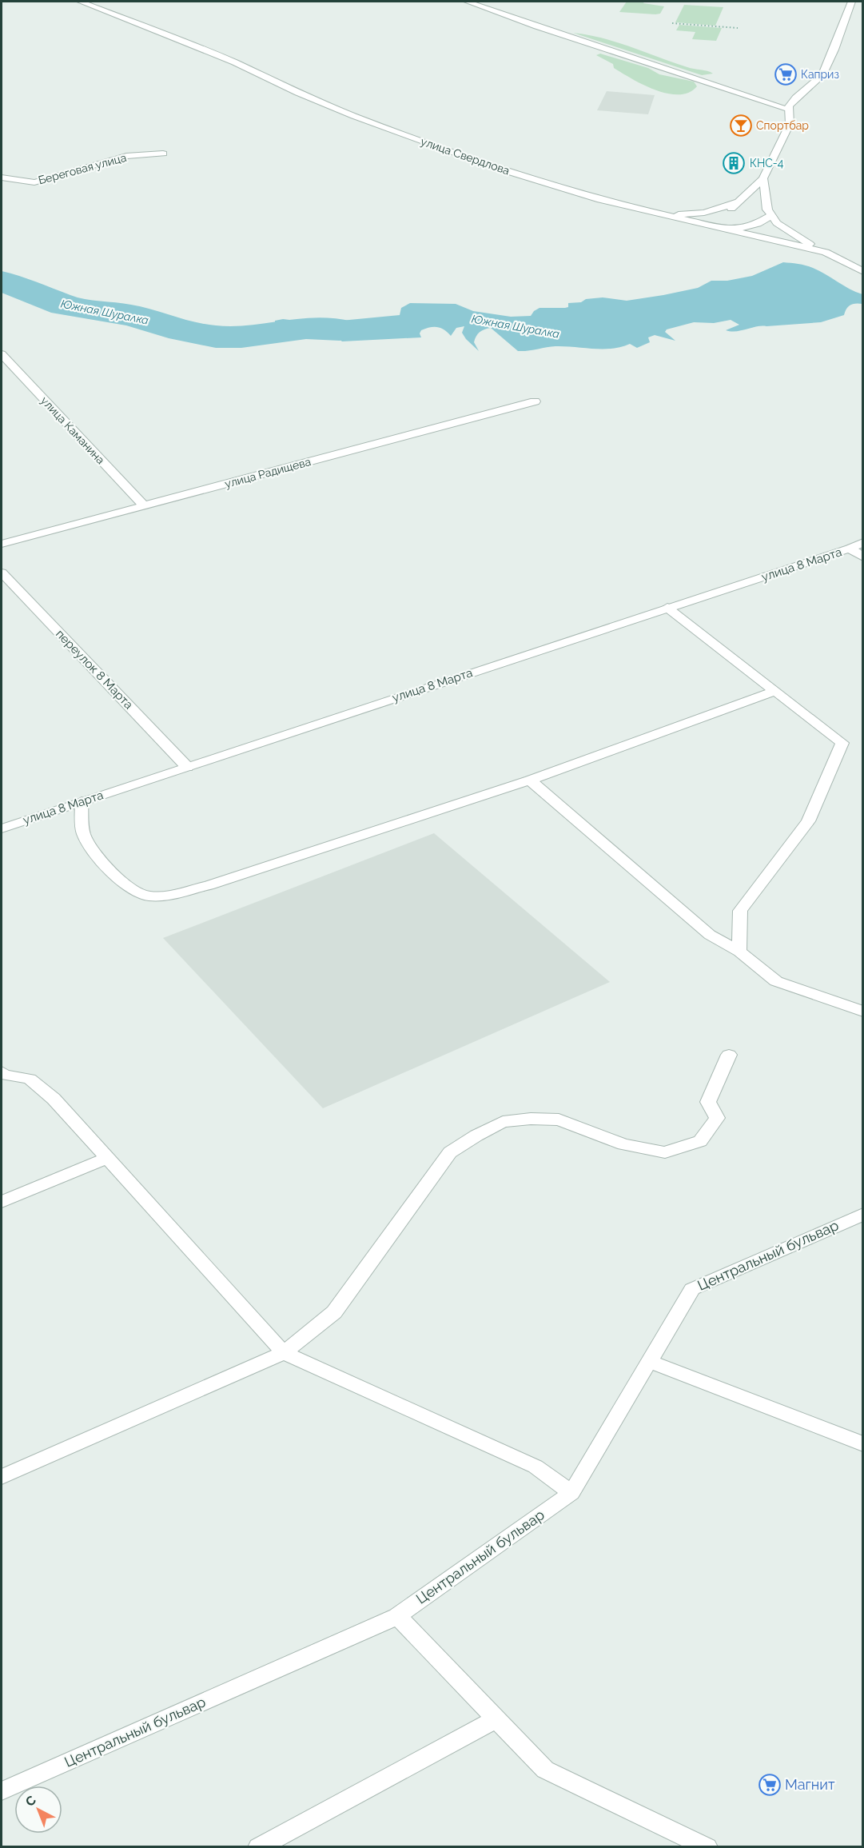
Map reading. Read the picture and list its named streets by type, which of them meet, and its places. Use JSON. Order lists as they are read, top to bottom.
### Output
{
  "streets": {
    "street": [
      "улица Свердлова",
      "Береговая улица",
      "улица Каманина",
      "улица Радищева",
      "улица 8 Марта",
      "переулок 8 Марта",
      "Центральный бульвар"
    ]
  },
  "crossings": [
    ["улица Каманина", "улица Радищева"],
    ["улица 8 Марта", "переулок 8 Марта"]
  ],
  "water": ["Южная Шуралка"],
  "places": {
    "supermarket": ["Каприз", "Магнит"],
    "bar": ["Спортбар"],
    "building": ["КНС-4"]
  },
  "north": "top left"
}
